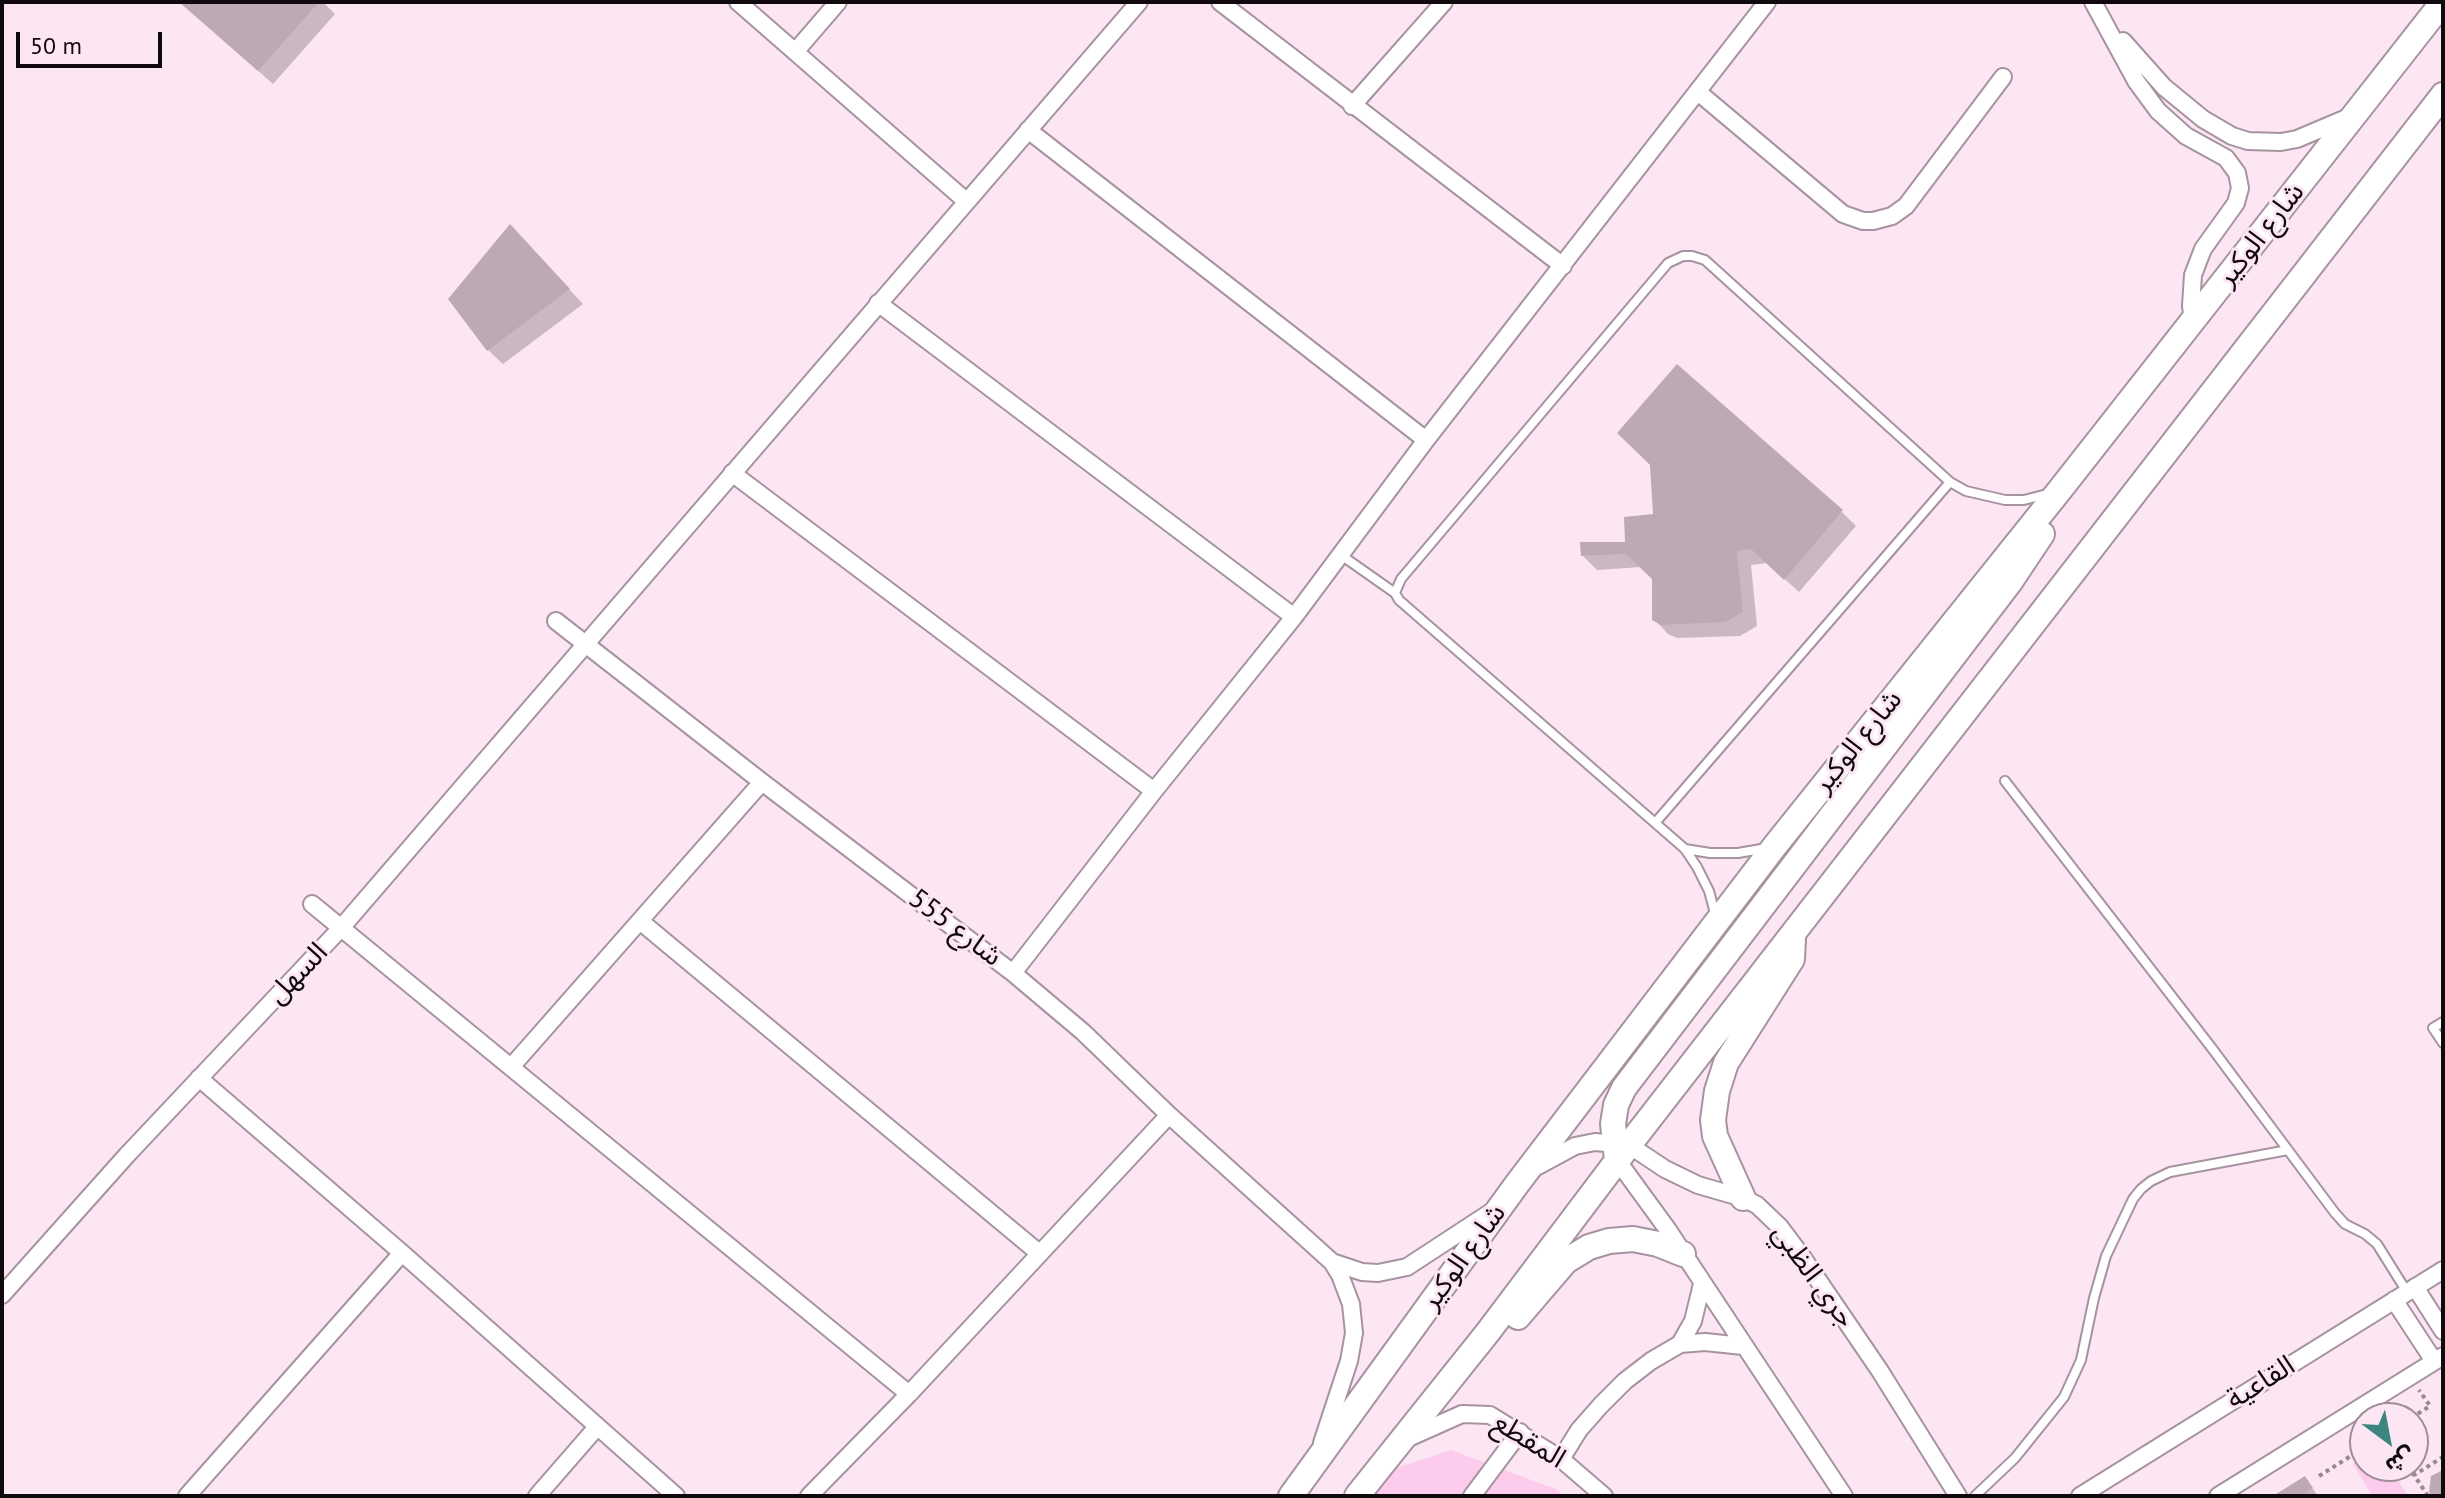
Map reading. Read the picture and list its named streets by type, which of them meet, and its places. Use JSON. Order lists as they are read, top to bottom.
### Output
{
  "streets": {
    "main road": ["شارع الوكير"],
    "street": [
      "شارع 555",
      "السهل",
      "جري الظبي",
      "القاعية",
      "المقطع"
    ]
  },
  "crossings": [
    ["شارع الوكير", "شارع 555"],
    ["شارع الوكير", "جري الظبي"],
    ["شارع الوكير", "المقطع"],
    ["شارع 555", "السهل"]
  ],
  "scale_bar": "50 m",
  "north": "bottom right"
}
